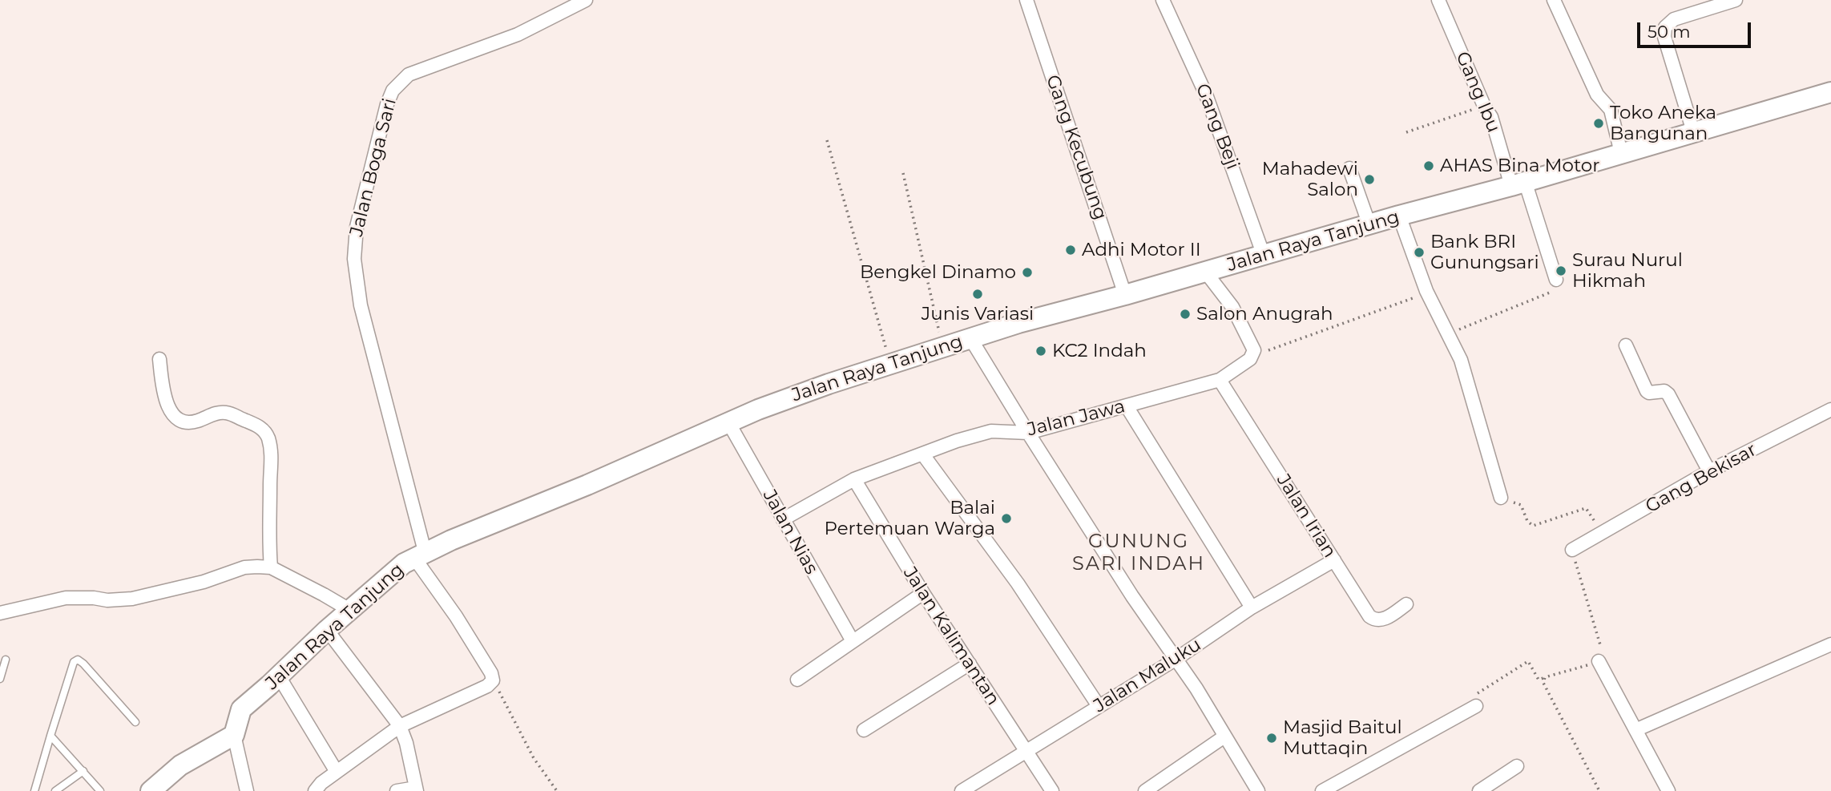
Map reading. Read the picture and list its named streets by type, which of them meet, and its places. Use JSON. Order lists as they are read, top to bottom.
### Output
{
  "streets": {
    "main road": ["Jalan Raya Tanjung"],
    "street": [
      "Gang Ibu",
      "Gang Beji",
      "Gang Kecubung",
      "Jalan Boga Sari",
      "Jalan Jawa",
      "Gang Bekisar",
      "Jalan Irian",
      "Jalan Nias",
      "Jalan Kalimantan",
      "Jalan Maluku"
    ]
  },
  "crossings": [
    ["Gang Ibu", "Jalan Raya Tanjung"],
    ["Gang Beji", "Jalan Raya Tanjung"],
    ["Gang Kecubung", "Jalan Raya Tanjung"],
    ["Jalan Boga Sari", "Jalan Raya Tanjung"],
    ["Jalan Raya Tanjung", "Jalan Nias"],
    ["Jalan Jawa", "Jalan Irian"],
    ["Jalan Jawa", "Jalan Nias"],
    ["Jalan Jawa", "Jalan Kalimantan"],
    ["Jalan Irian", "Jalan Maluku"],
    ["Jalan Kalimantan", "Jalan Maluku"]
  ],
  "districts": ["GUNUNG SARI INDAH"],
  "places": [
    "Toko Aneka Bangunan",
    "AHAS Bina Motor",
    "Mahadewi Salon",
    "Adhi Motor II",
    "Bank BRI Gunungsari",
    "Surau Nurul Hikmah",
    "Bengkel Dinamo",
    "Junis Variasi",
    "Salon Anugrah",
    "KC2 Indah",
    "Balai Pertemuan Warga",
    "Masjid Baitul Muttaqin"
  ],
  "scale_bar": "50 m"
}
